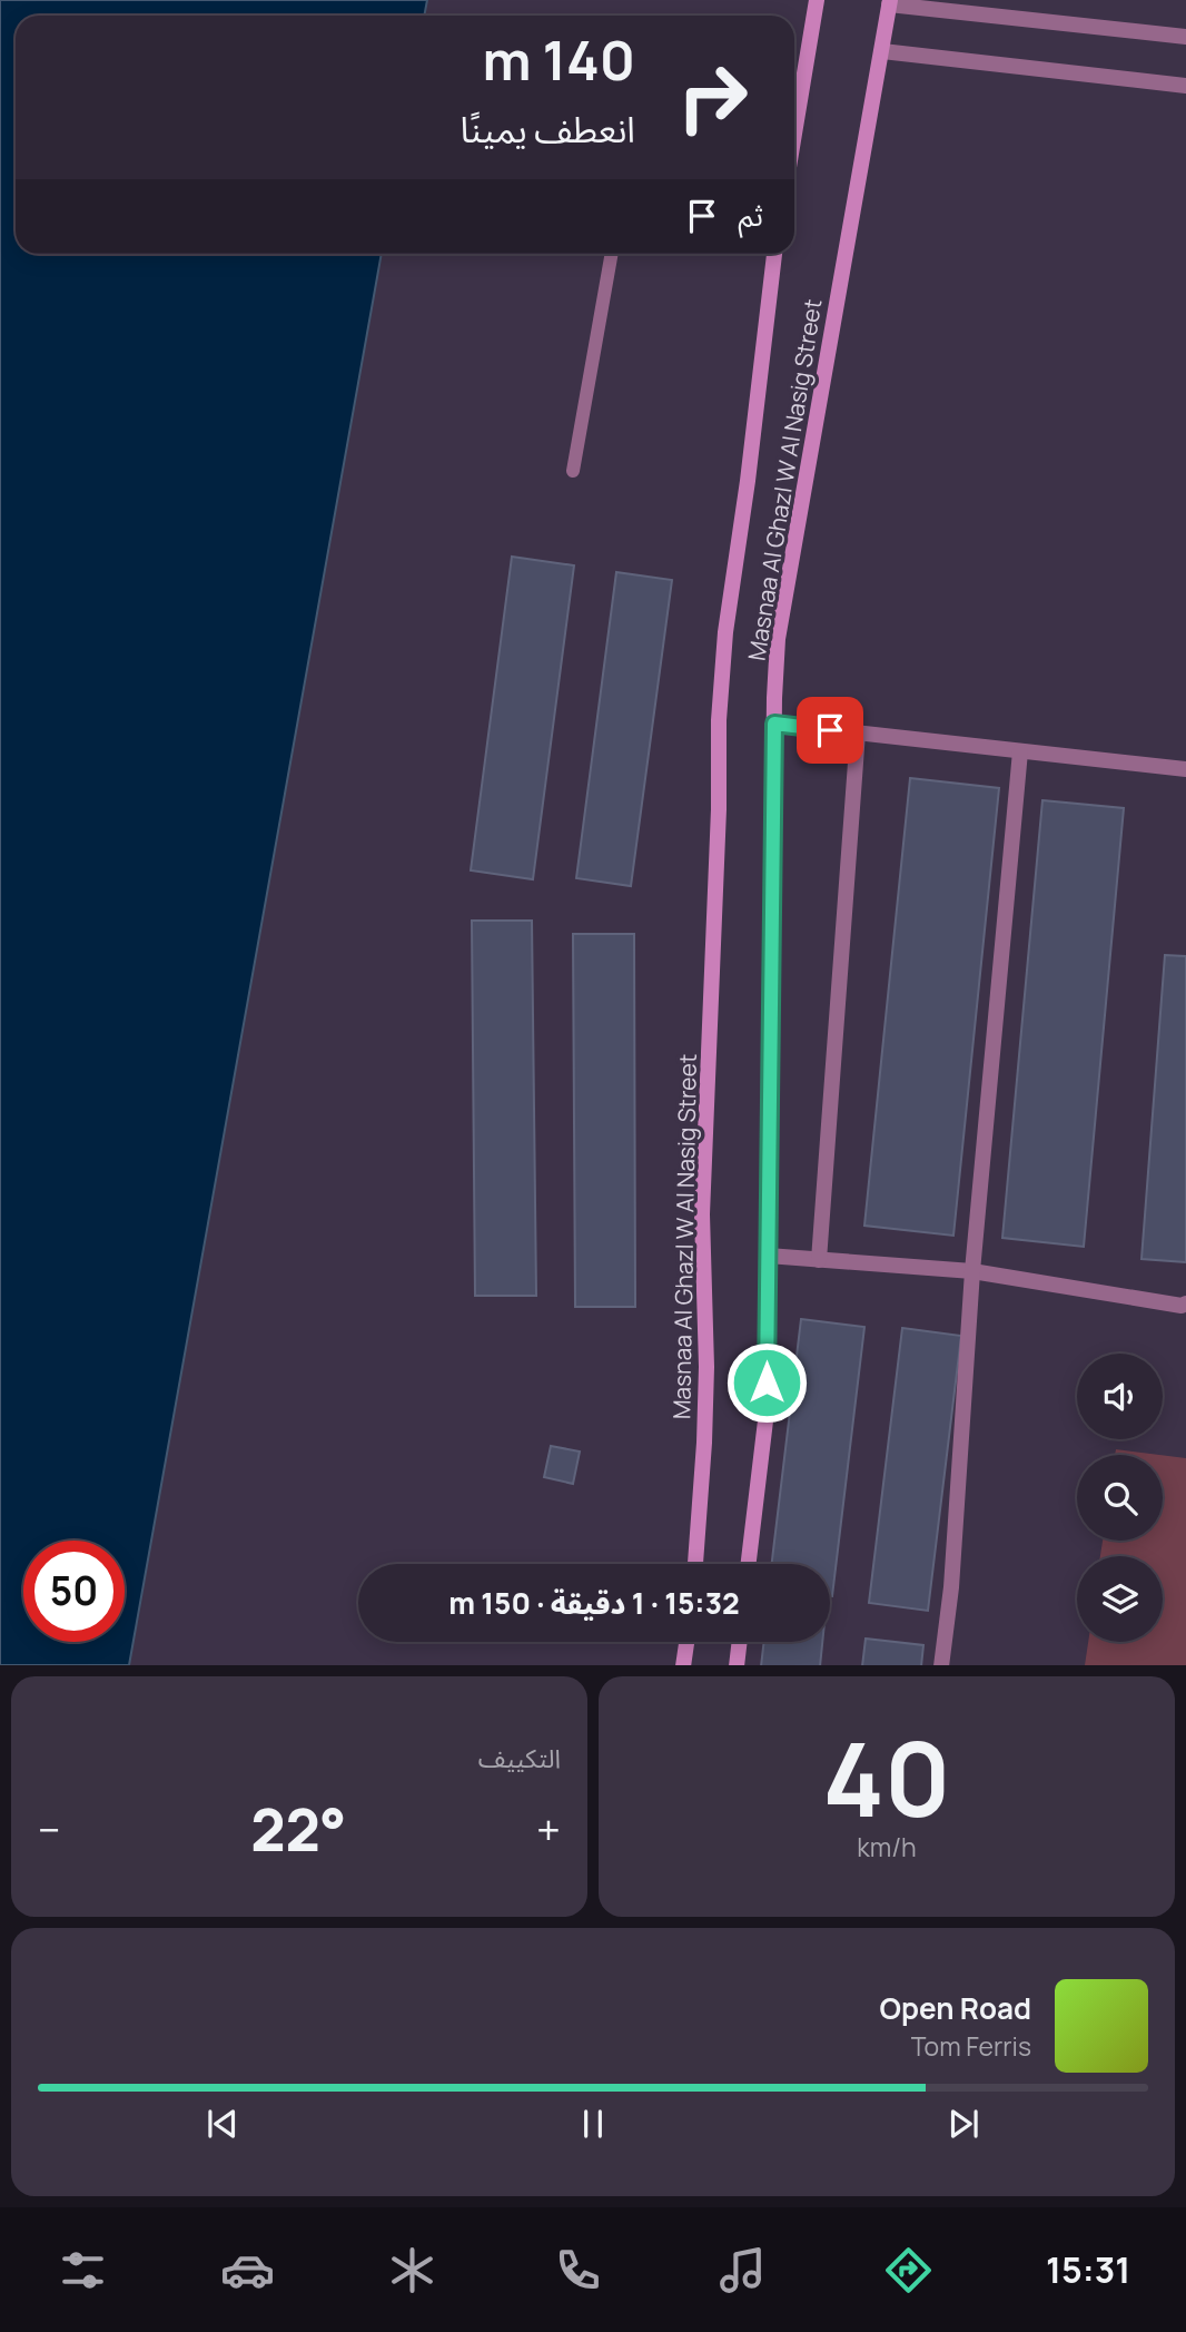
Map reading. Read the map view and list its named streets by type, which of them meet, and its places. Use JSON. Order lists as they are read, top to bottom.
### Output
{
  "streets": {
    "main road": ["Masnaa Al Ghazl W Al Nasig Street"]
  },
  "page": {
    "turn": ["140 m", "انعطف يمينًا"],
    "then": "ثم",
    "limit": "50",
    "trip": "15:32 · 1 دقيقة · 150 m",
    "tile": [
      ["40", "km/h"],
      "التكييف"
    ],
    "heat": ["−", "22°", "+"],
    "song": ["Open Road", "Tom Ferris"],
    "tabs": "15:31"
  }
}
